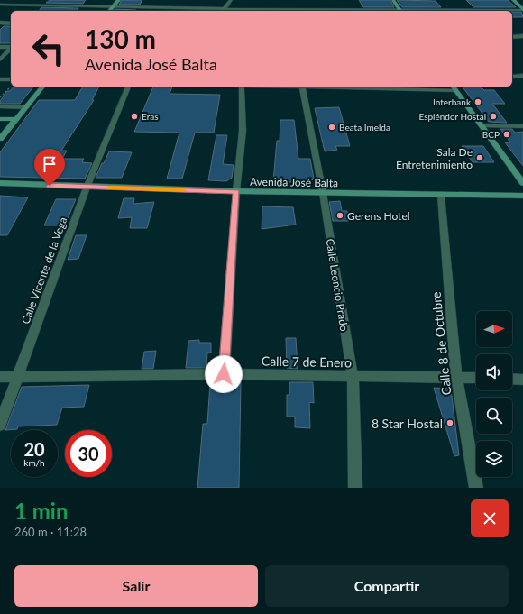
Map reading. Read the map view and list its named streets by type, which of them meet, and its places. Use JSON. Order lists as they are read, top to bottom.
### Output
{
  "streets": {
    "main road": ["Avenida José Balta"],
    "street": [
      "Calle Vicente de la Vega",
      "Calle Leoncio Prado",
      "Calle 8 de Octubre",
      "Calle 7 de Enero"
    ]
  },
  "crossings": [
    ["Avenida José Balta", "Calle Vicente de la Vega"],
    ["Avenida José Balta", "Calle Leoncio Prado"],
    ["Avenida José Balta", "Calle 8 de Octubre"],
    ["Calle Vicente de la Vega", "Calle 7 de Enero"],
    ["Calle Leoncio Prado", "Calle 7 de Enero"],
    ["Calle 8 de Octubre", "Calle 7 de Enero"]
  ],
  "places": [
    "Interbank",
    "Eras",
    "Espléndor Hostal",
    "Beata Imelda",
    "BCP",
    "Sala De Entretenimiento",
    "Gerens Hotel",
    "8 Star Hostal"
  ],
  "north": "right",
  "page": {
    "turn": ["130 m", "Avenida José Balta"],
    "speed": "20 km/h",
    "limit": "30",
    "heading": ["1 min", "260 m · 11:28"],
    "buttons": ["Salir", "Compartir"]
  }
}
